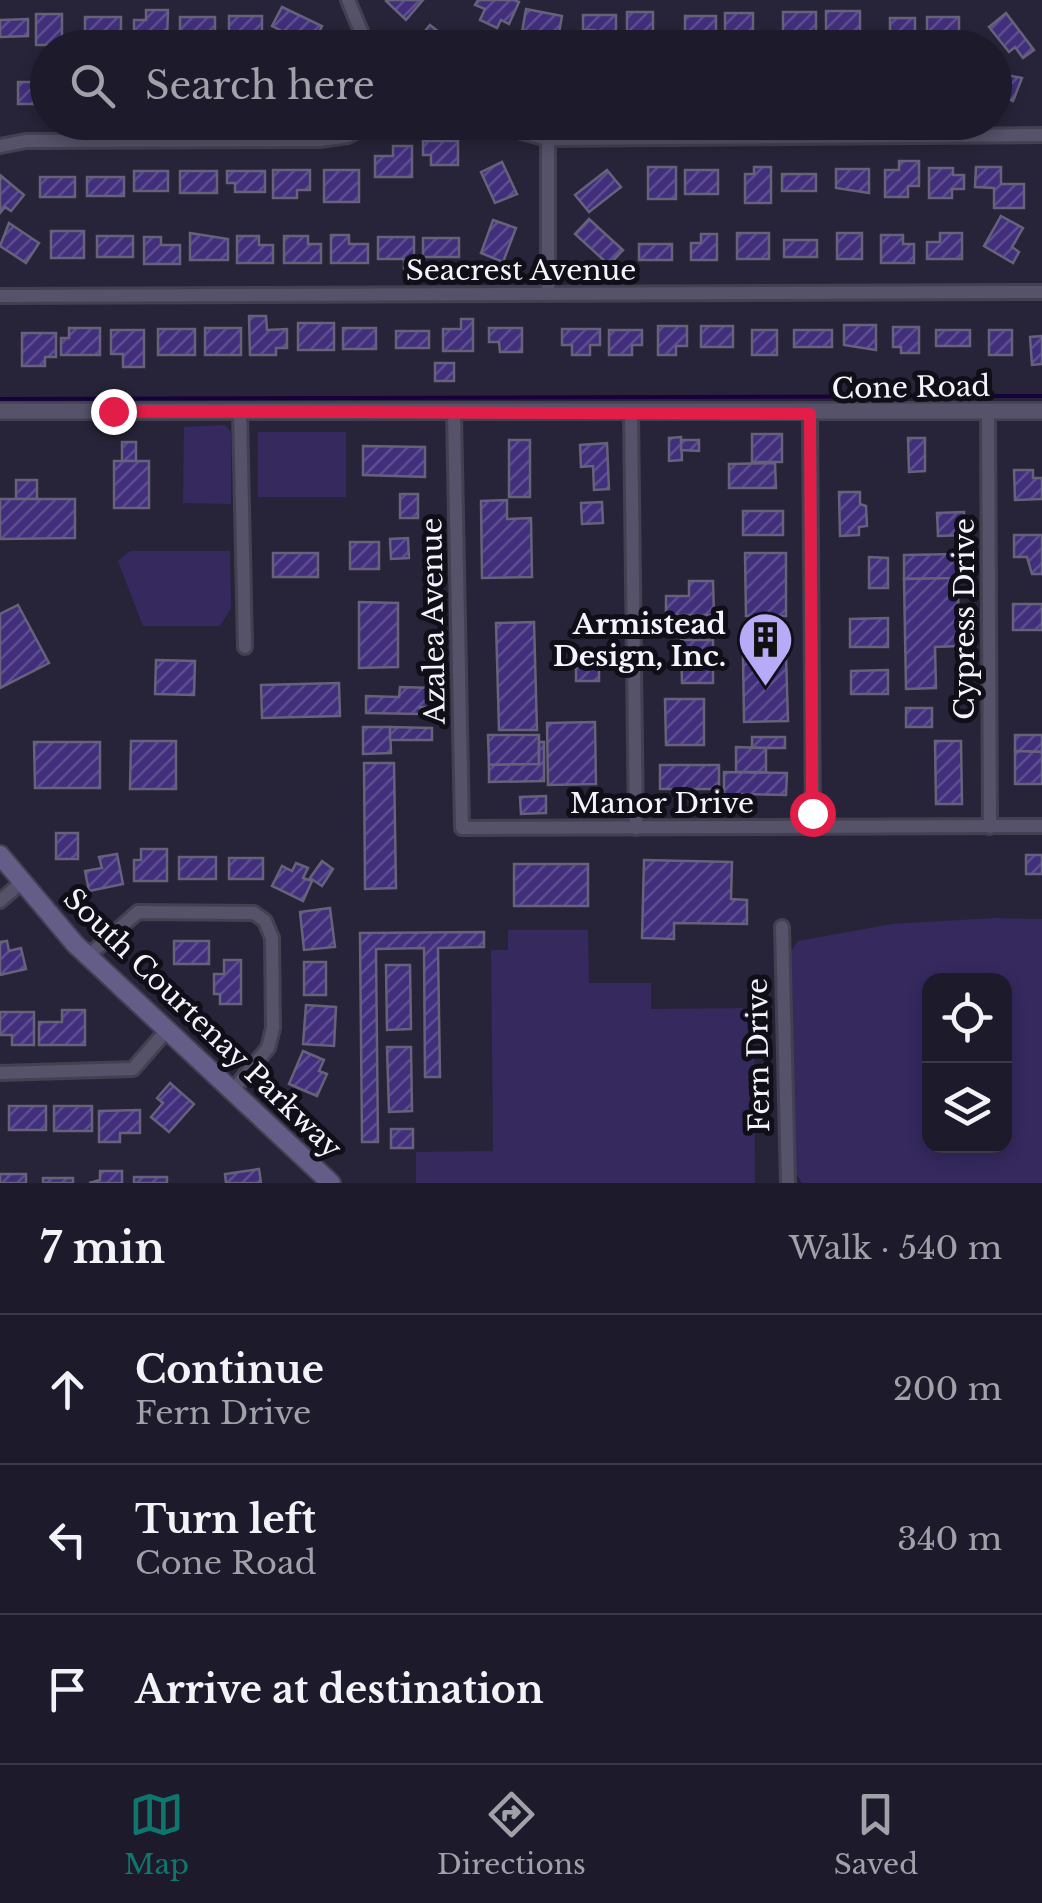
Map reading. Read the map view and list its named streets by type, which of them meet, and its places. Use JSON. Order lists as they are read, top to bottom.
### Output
{
  "streets": {
    "main road": ["South Courtenay Parkway"],
    "street": [
      "Seacrest Avenue",
      "Cone Road",
      "Cypress Drive",
      "Azalea Avenue",
      "Manor Drive",
      "Fern Drive"
    ]
  },
  "crossings": [
    ["Cone Road", "Cypress Drive"],
    ["Cone Road", "Azalea Avenue"],
    ["Cypress Drive", "Manor Drive"],
    ["Azalea Avenue", "Manor Drive"]
  ],
  "places": {
    "building": ["Armistead Design, Inc."]
  },
  "page": {
    "search": "Search here",
    "heading": ["7 min", "Walk · 540 m"],
    "list": [
      ["Continue", "Fern Drive", "200 m"],
      ["Turn left", "Cone Road", "340 m"],
      "Arrive at destination"
    ],
    "nav": ["Map", "Directions", "Saved"]
  }
}
